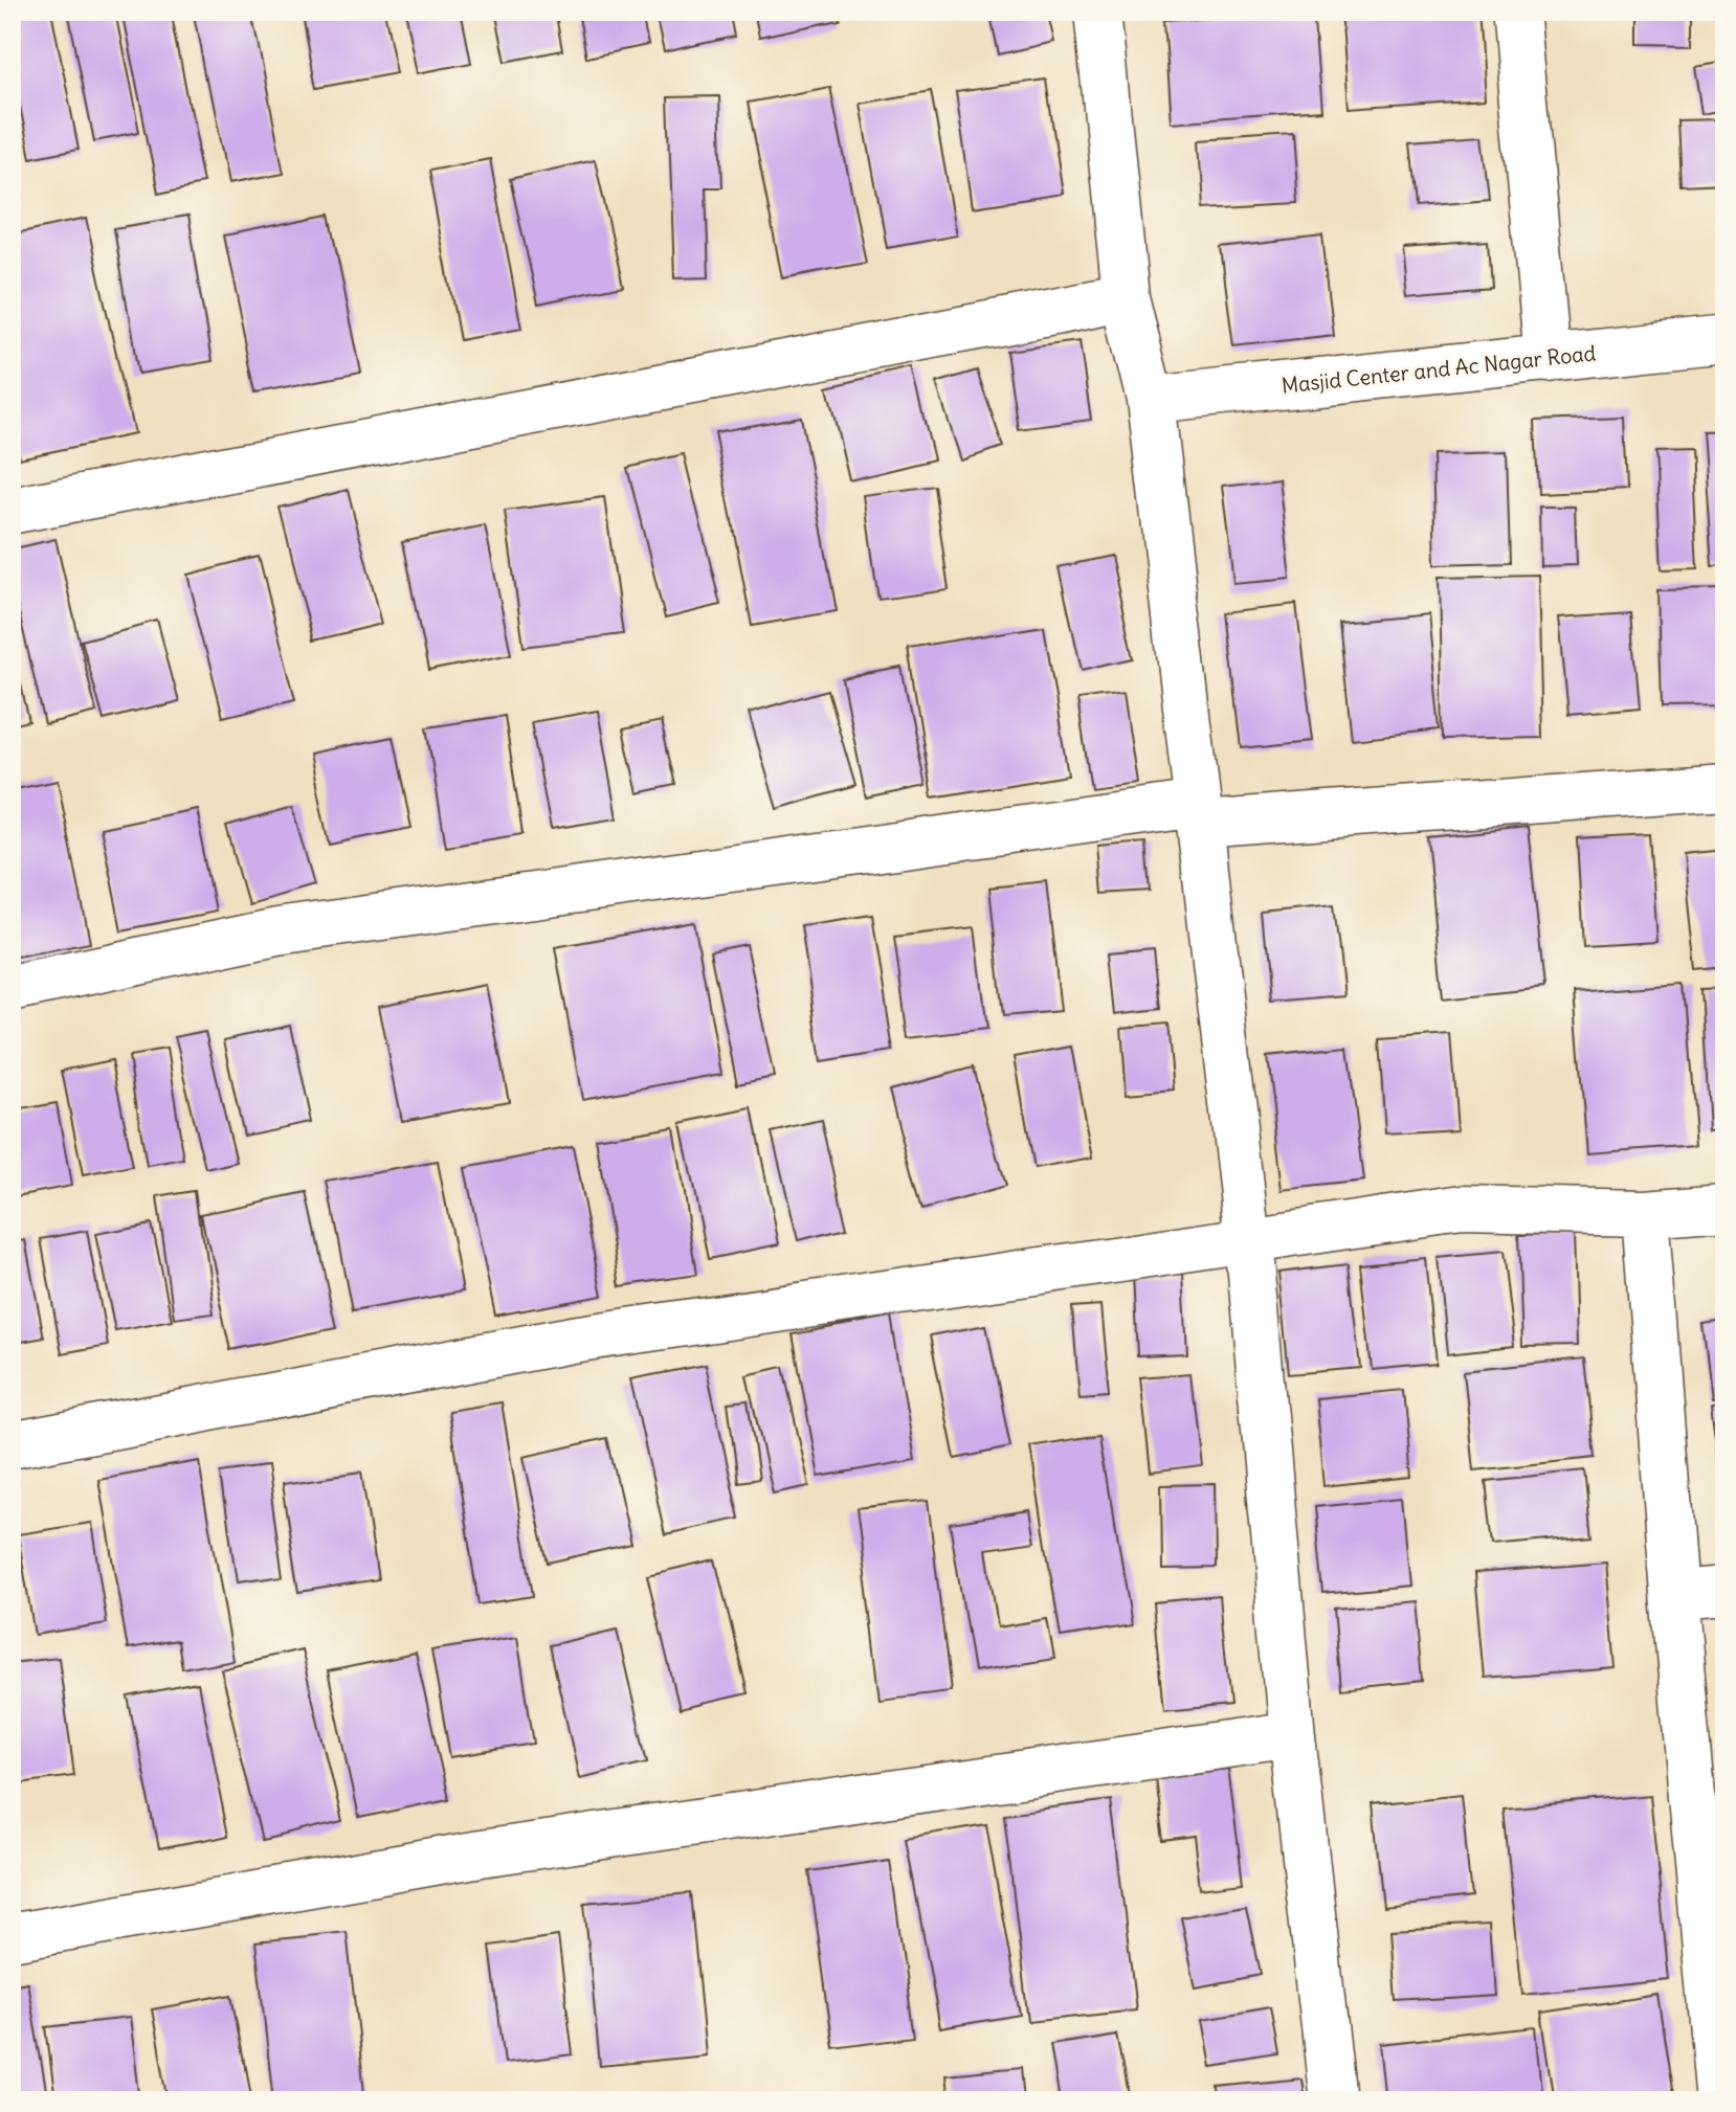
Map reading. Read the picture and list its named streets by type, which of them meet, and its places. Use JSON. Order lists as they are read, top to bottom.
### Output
{
  "streets": {
    "street": ["Masjid Center and Ac Nagar Road"]
  }
}
